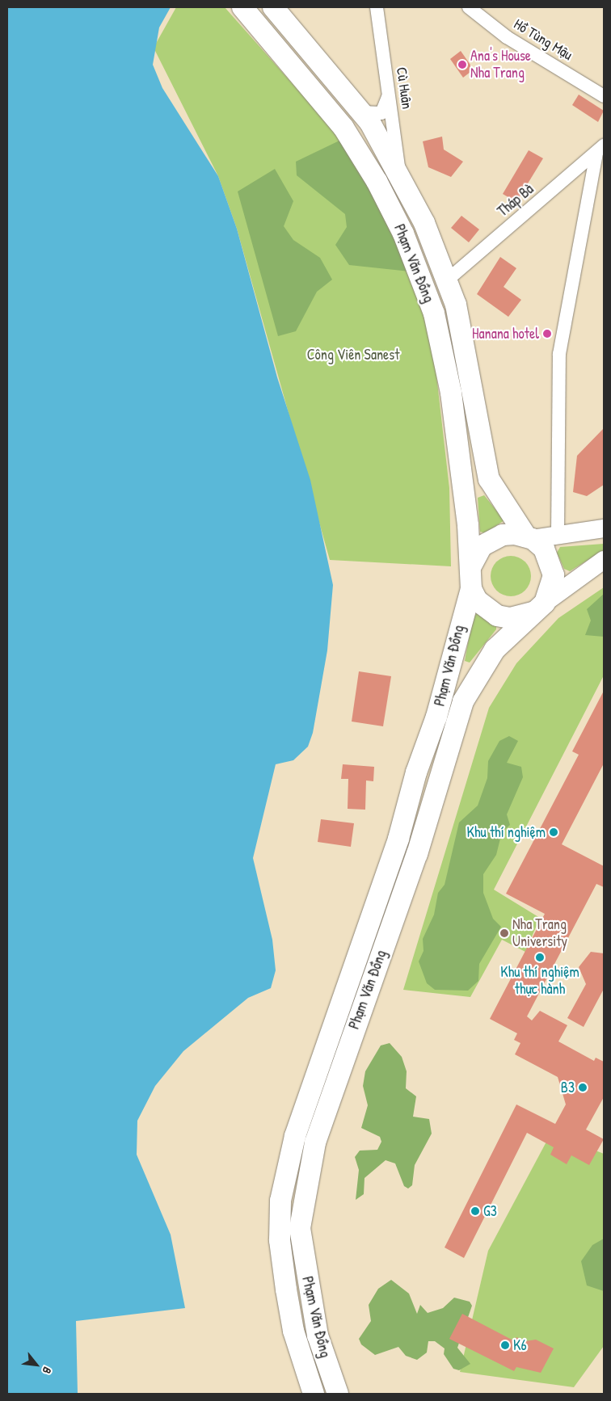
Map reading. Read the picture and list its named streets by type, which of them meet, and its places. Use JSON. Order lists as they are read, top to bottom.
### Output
{
  "streets": {
    "main road": ["Phạm Văn Đồng"],
    "street": ["Hồ Tùng Mậu", "Cù Huân", "Tháp Bà"]
  },
  "crossings": [
    ["Cù Huân", "Phạm Văn Đồng"],
    ["Tháp Bà", "Phạm Văn Đồng"]
  ],
  "parks": ["Công Viên Sanest"],
  "places": [
    "Ana's House Nha Trang",
    "Hanana hotel",
    "Khu thí nghiệm",
    "Nha Trang University",
    "Khu thí nghiệm thực hành",
    "B3",
    "G3",
    "K6"
  ],
  "north": "bottom right"
}
